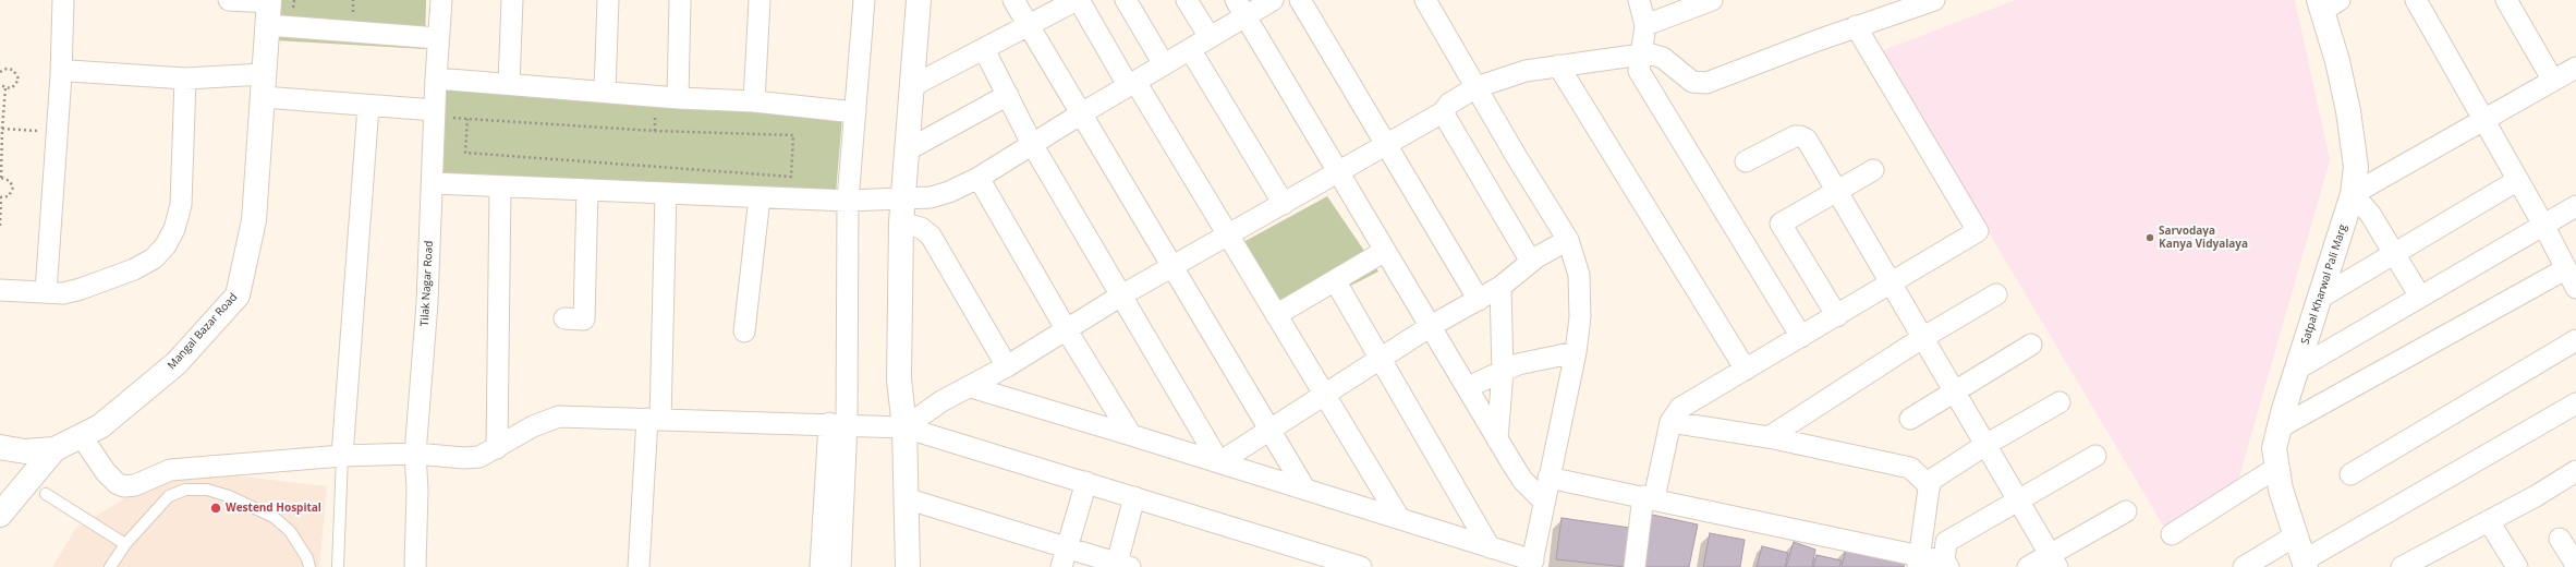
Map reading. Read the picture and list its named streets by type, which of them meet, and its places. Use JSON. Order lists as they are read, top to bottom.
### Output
{
  "streets": {
    "street": ["Tilak Nagar Road", "Satpal Kharwal Pali Marg", "Mangal Bazar Road"]
  },
  "places": ["Sarvodaya Kanya Vidyalaya", "Westend Hospital"]
}
